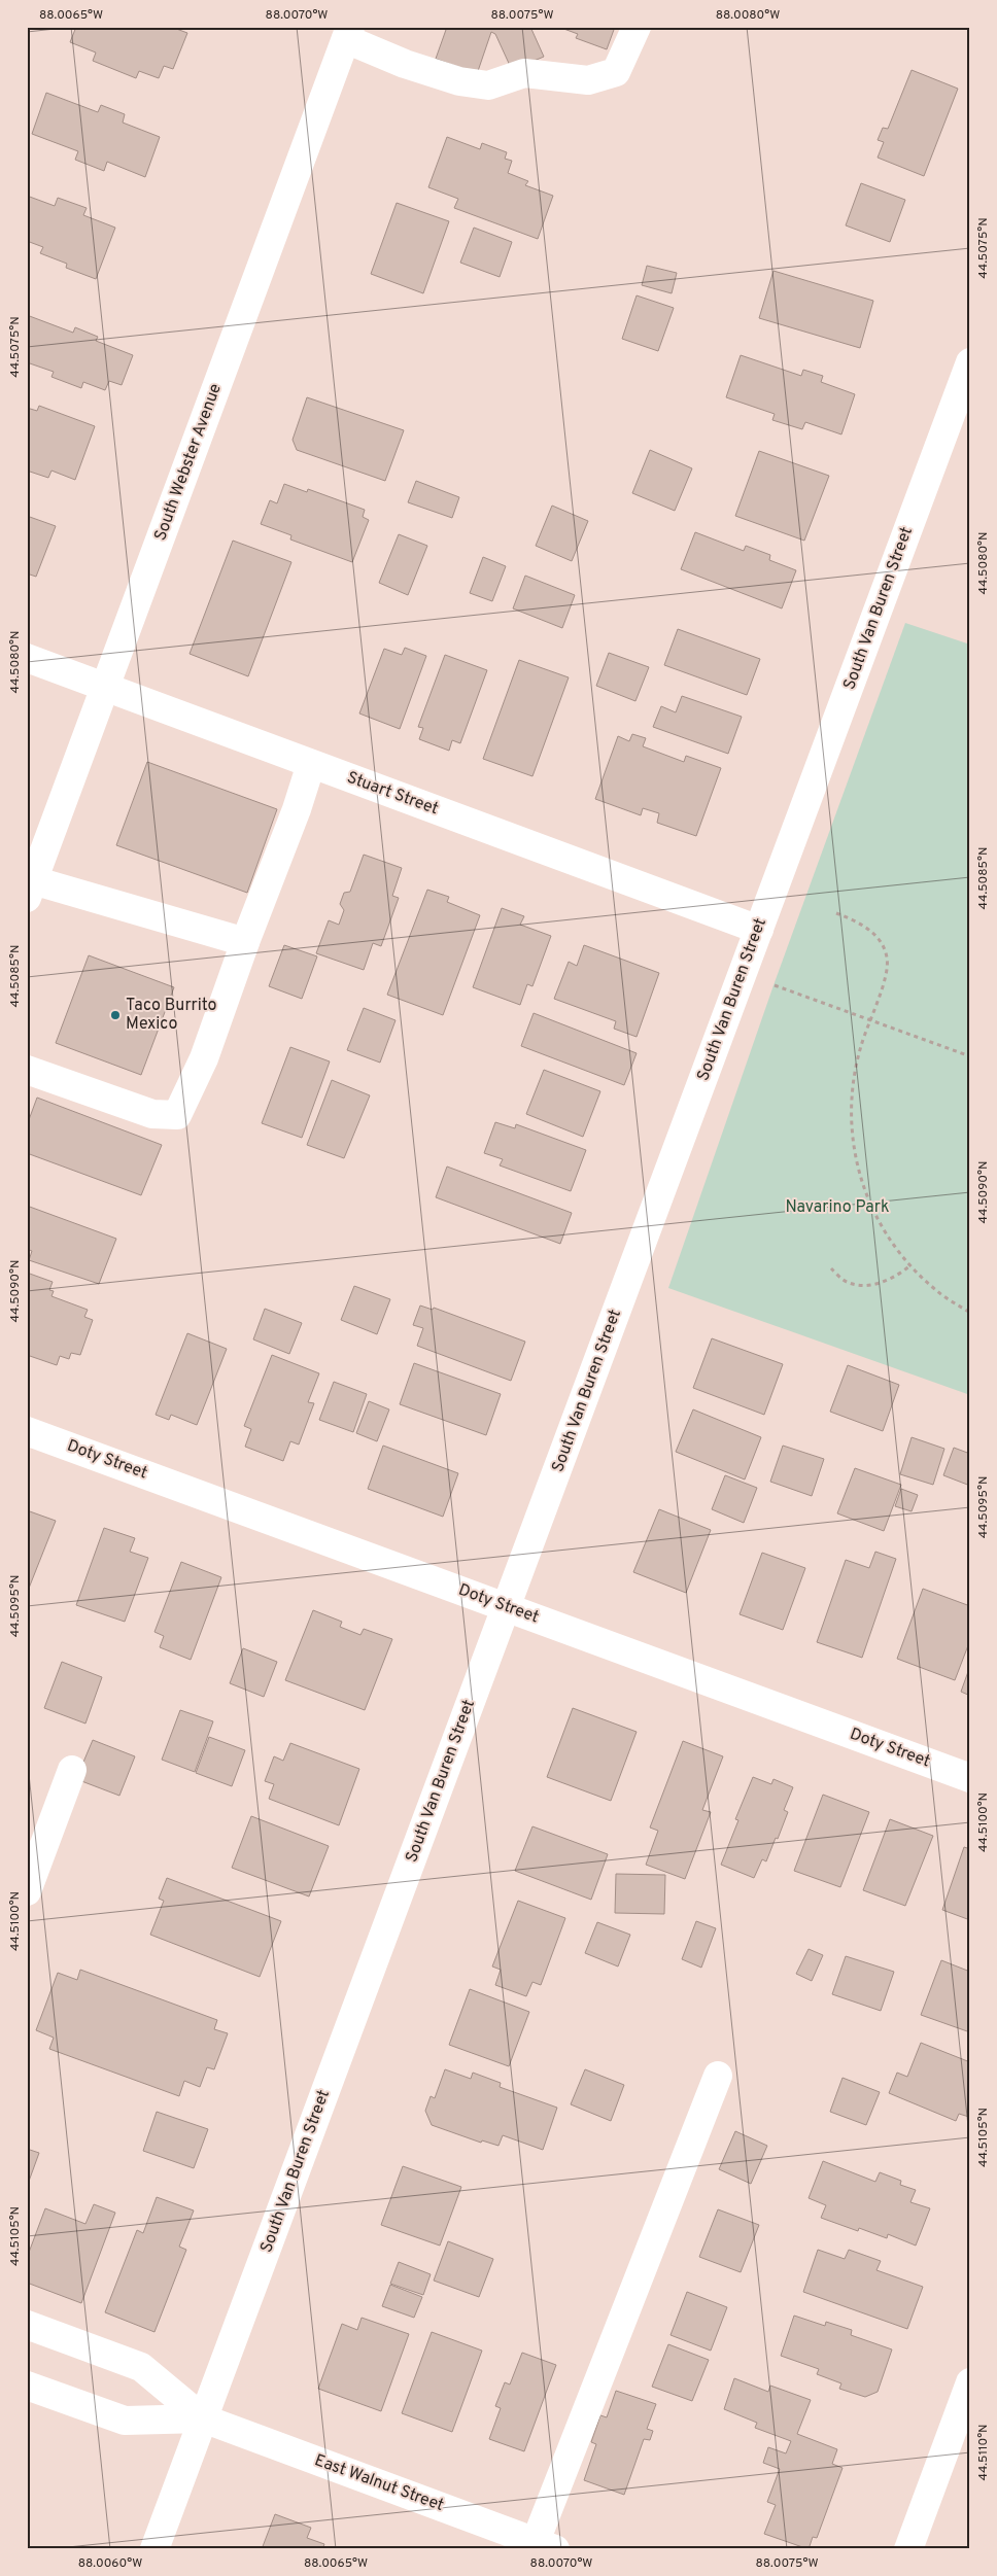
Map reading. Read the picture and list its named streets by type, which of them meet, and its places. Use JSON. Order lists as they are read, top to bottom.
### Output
{
  "streets": {
    "street": [
      "South Webster Avenue",
      "South Van Buren Street",
      "Stuart Street",
      "Doty Street",
      "East Walnut Street"
    ]
  },
  "crossings": [
    ["South Webster Avenue", "Stuart Street"],
    ["South Van Buren Street", "Stuart Street"],
    ["South Van Buren Street", "Doty Street"],
    ["South Van Buren Street", "East Walnut Street"]
  ],
  "parks": ["Navarino Park"],
  "places": ["Taco Burrito Mexico"],
  "coordinates": [
    "88.0065°W",
    "88.0070°W",
    "88.0075°W",
    "88.0080°W",
    "44.5075°N",
    "44.5080°N",
    "44.5085°N",
    "44.5090°N",
    "44.5095°N",
    "44.5100°N",
    "44.5105°N",
    "44.5110°N",
    "88.0060°W"
  ]
}
